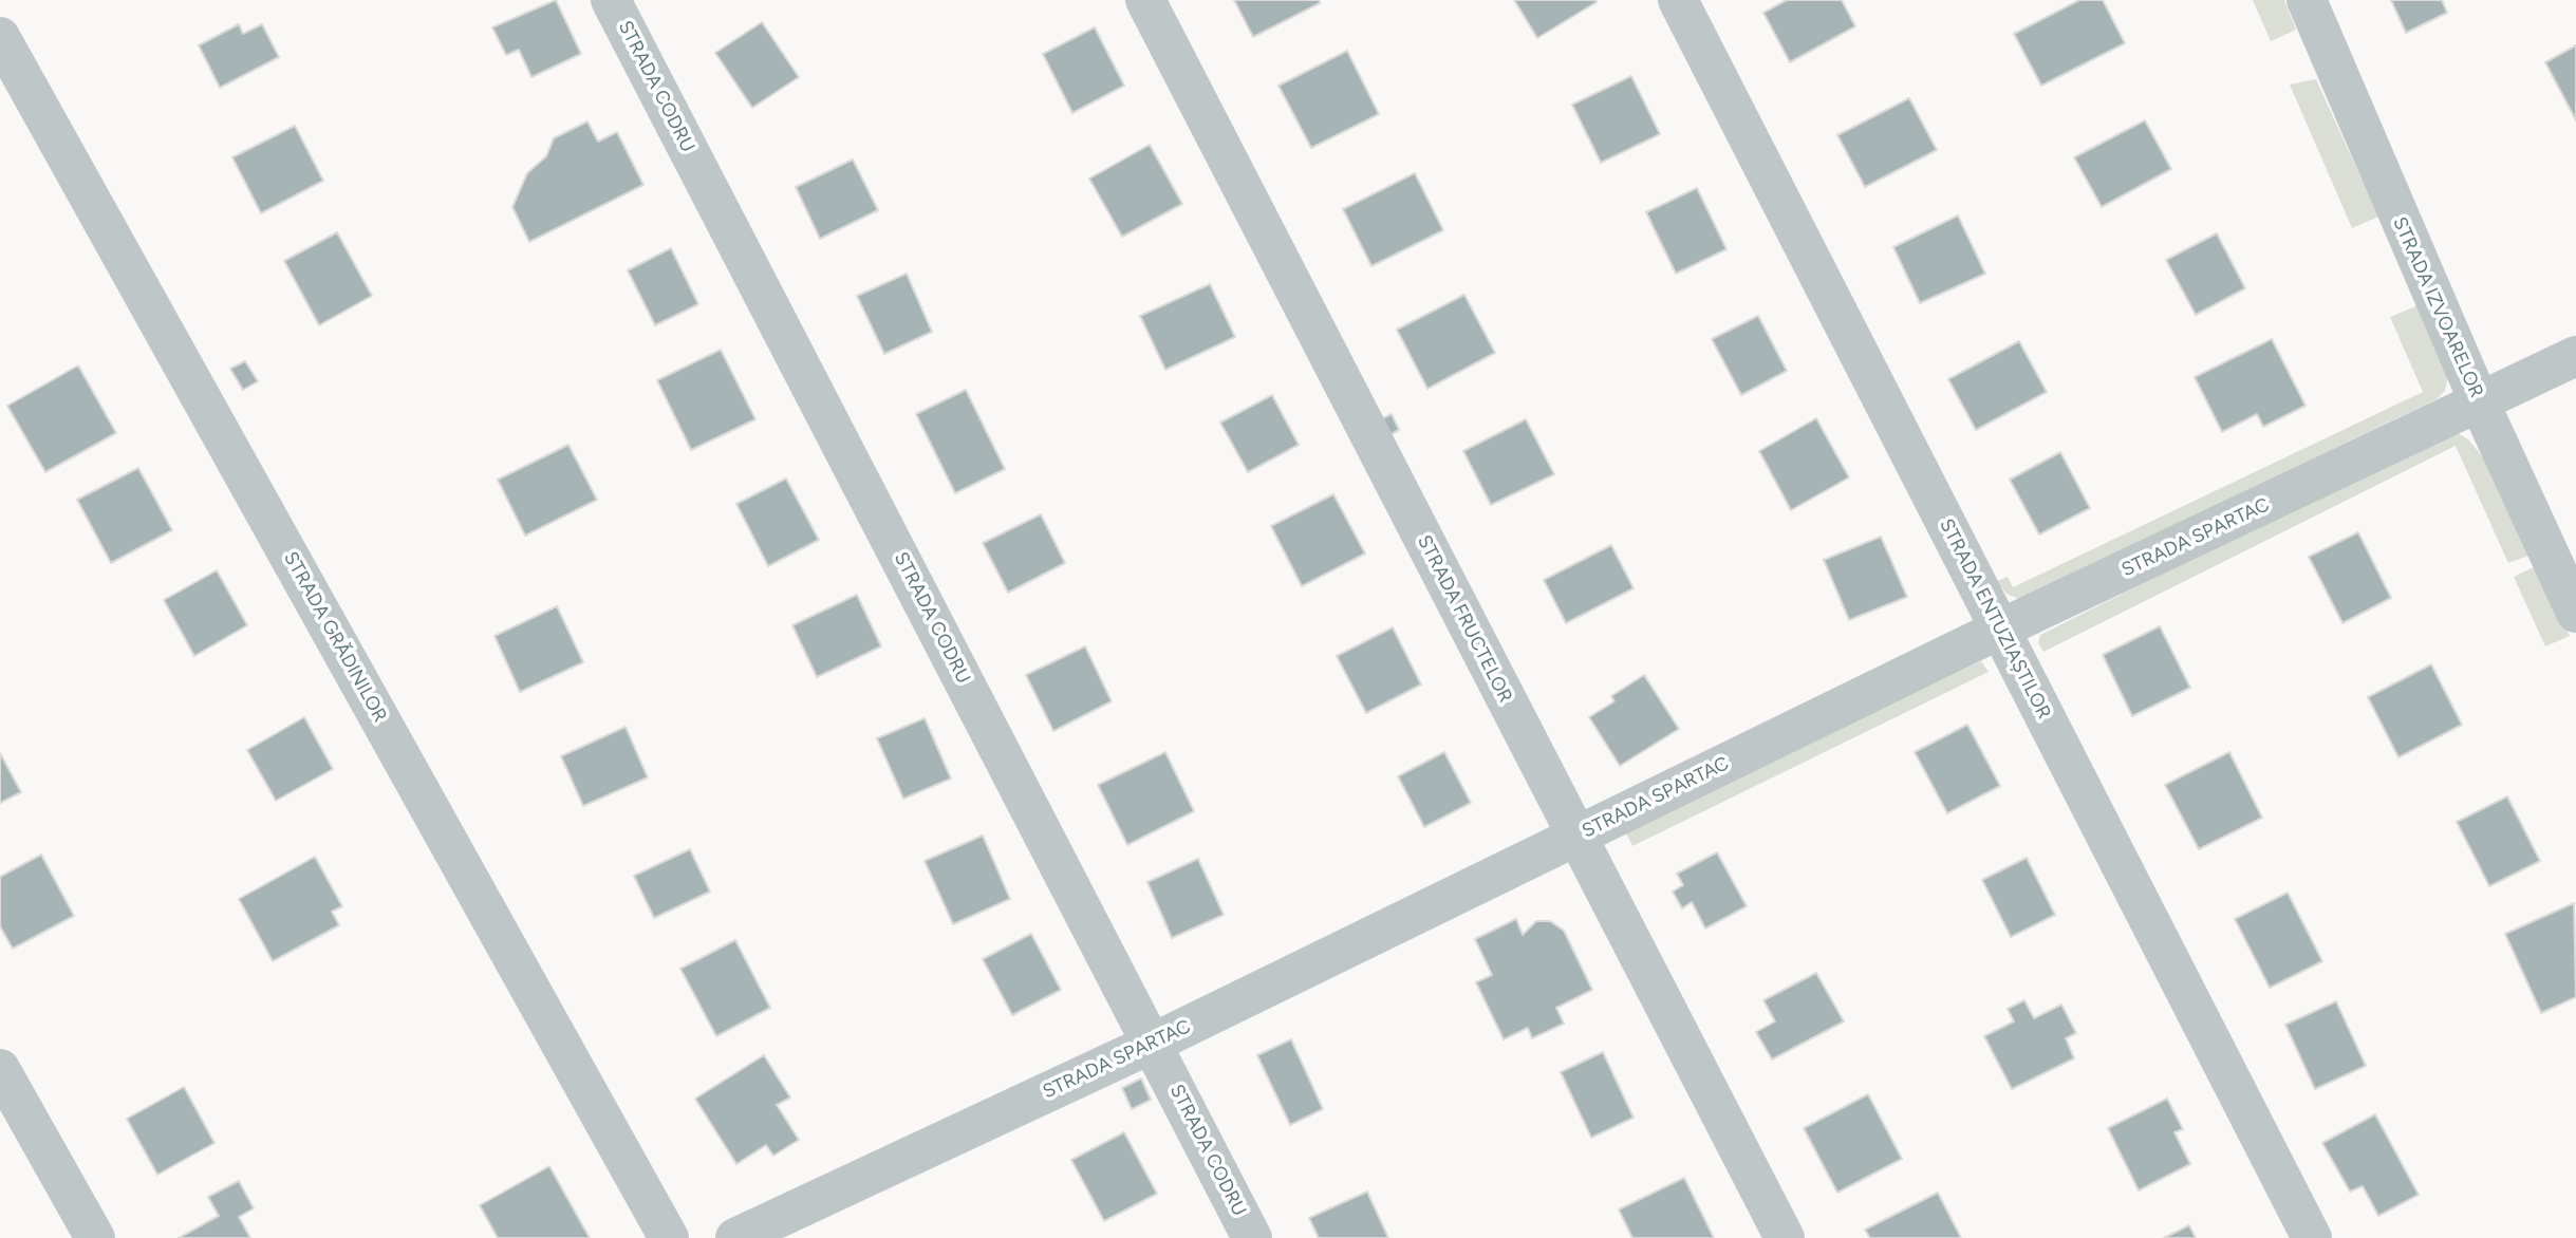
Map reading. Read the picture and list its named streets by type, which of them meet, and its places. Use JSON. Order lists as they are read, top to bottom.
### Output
{
  "streets": {
    "street": [
      "STRADA CODRU",
      "STRADA IZVOARELOR",
      "STRADA SPARTAC",
      "STRADA FRUCTELOR",
      "STRADA ENTUZIAȘTILOR",
      "STRADA GRĂDINILOR"
    ]
  },
  "crossings": [
    ["STRADA CODRU", "STRADA SPARTAC"],
    ["STRADA IZVOARELOR", "STRADA SPARTAC"],
    ["STRADA SPARTAC", "STRADA FRUCTELOR"],
    ["STRADA SPARTAC", "STRADA ENTUZIAȘTILOR"]
  ]
}
